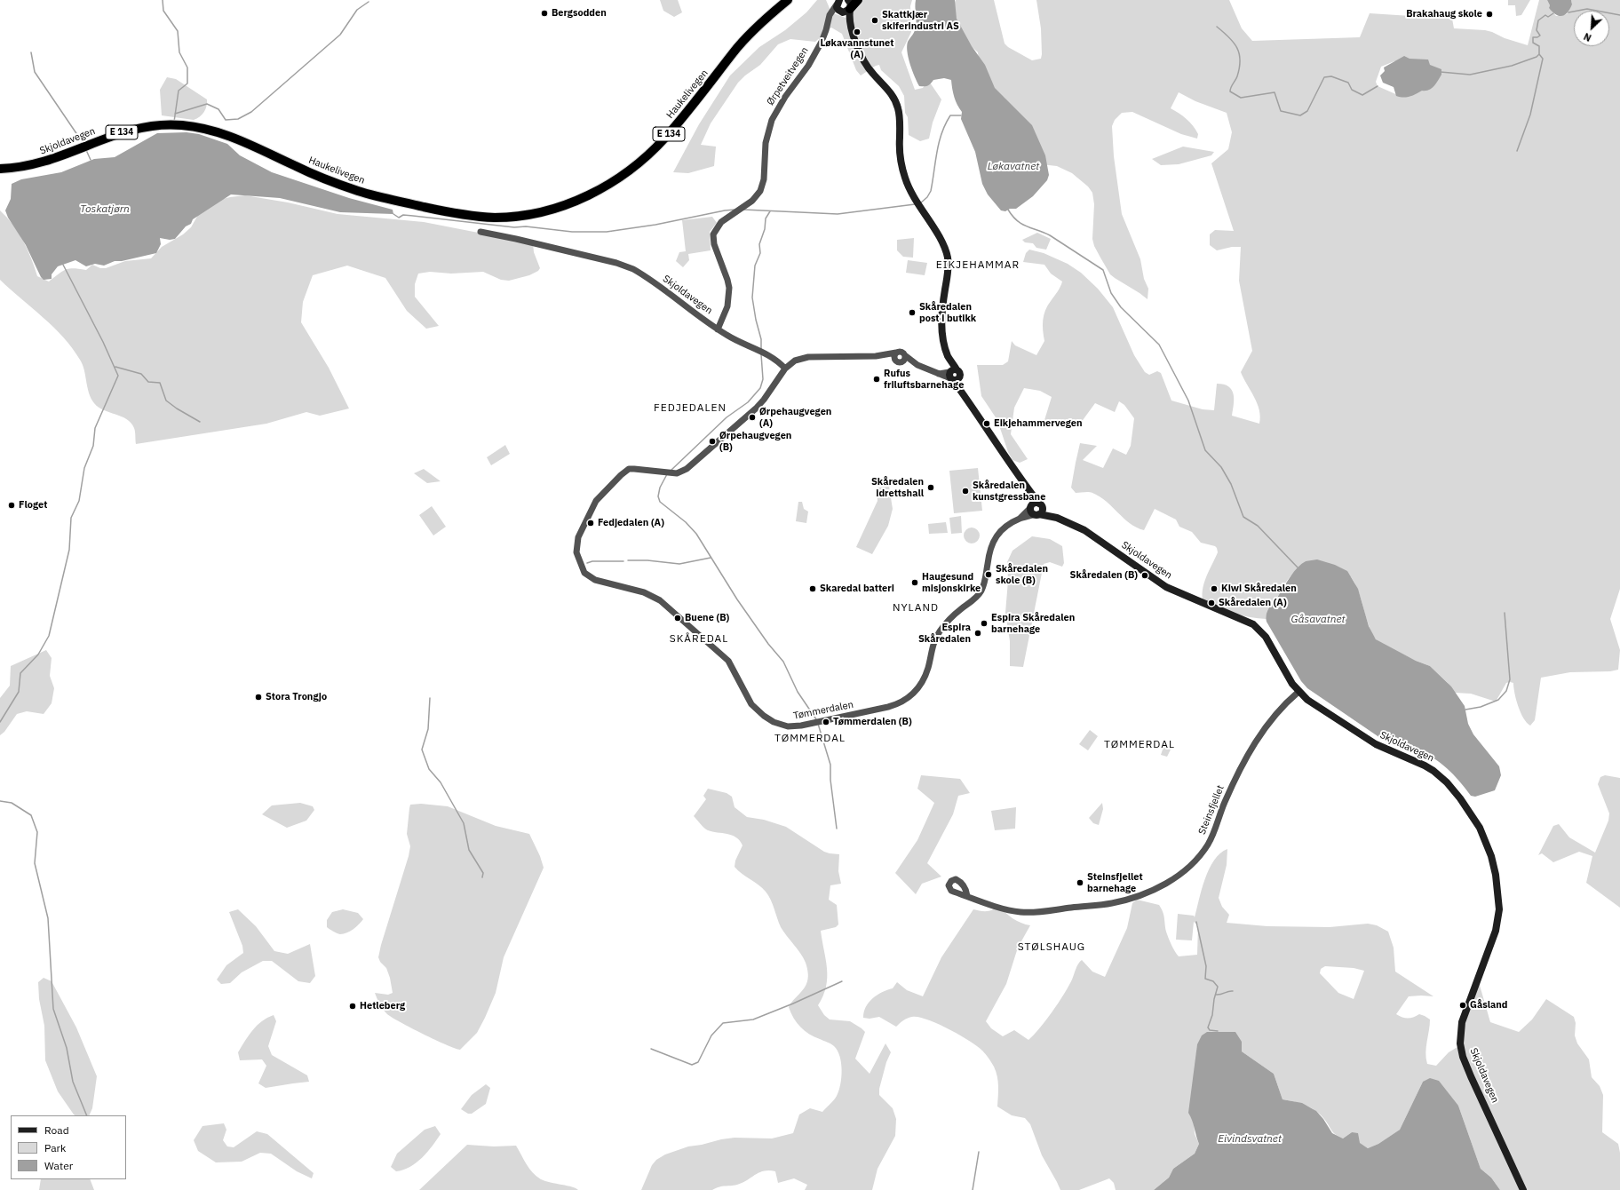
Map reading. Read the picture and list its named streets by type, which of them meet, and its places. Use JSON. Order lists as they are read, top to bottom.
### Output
{
  "streets": {
    "highway": ["Haukelivegen", "E 134", "Skjoldavegen"],
    "street": ["Ørpetveitvegen", "Tømmerdalen", "Steinsfjellet"]
  },
  "crossings": [
    ["Ørpetveitvegen", "Skjoldavegen"],
    ["Haukelivegen", "Skjoldavegen"],
    ["Skjoldavegen", "Tømmerdalen"],
    ["Skjoldavegen", "Steinsfjellet"]
  ],
  "districts": [
    "EIKJEHAMMAR",
    "FEDJEDALEN",
    "NYLAND",
    "SKÅREDAL",
    "TØMMERDAL",
    "TØMMERDAL",
    "STØLSHAUG"
  ],
  "water": [
    "Løkavatnet",
    "Toskatjørn",
    "Gåsavatnet",
    "Eivindsvatnet"
  ],
  "places": [
    "Bergsodden",
    "Brakahaug skole",
    "Skattkjær skiferindustri AS",
    "Løkavannstunet (A)",
    "Skåredalen post i butikk",
    "Rufus friluftsbarnehage",
    "Ørpehaugvegen (A)",
    "Eikjehammervegen",
    "Ørpehaugvegen (B)",
    "Skåredalen idrettshall",
    "Skåredalen kunstgressbane",
    "Floget",
    "Fedjedalen (A)",
    "Skåredalen skole (B)",
    "Skåredalen (B)",
    "Haugesund misjonskirke",
    "Skaredal batteri",
    "Kiwi Skåredalen",
    "Skåredalen (A)",
    "Buene (B)",
    "Espira Skåredalen barnehage",
    "Espira Skåredalen",
    "Stora Trongjo",
    "Tømmerdalen (B)",
    "Steinsfjellet barnehage",
    "Gåsland",
    "Hetleberg"
  ],
  "legend": ["Road", "Park", "Water"],
  "north": "bottom left"
}
